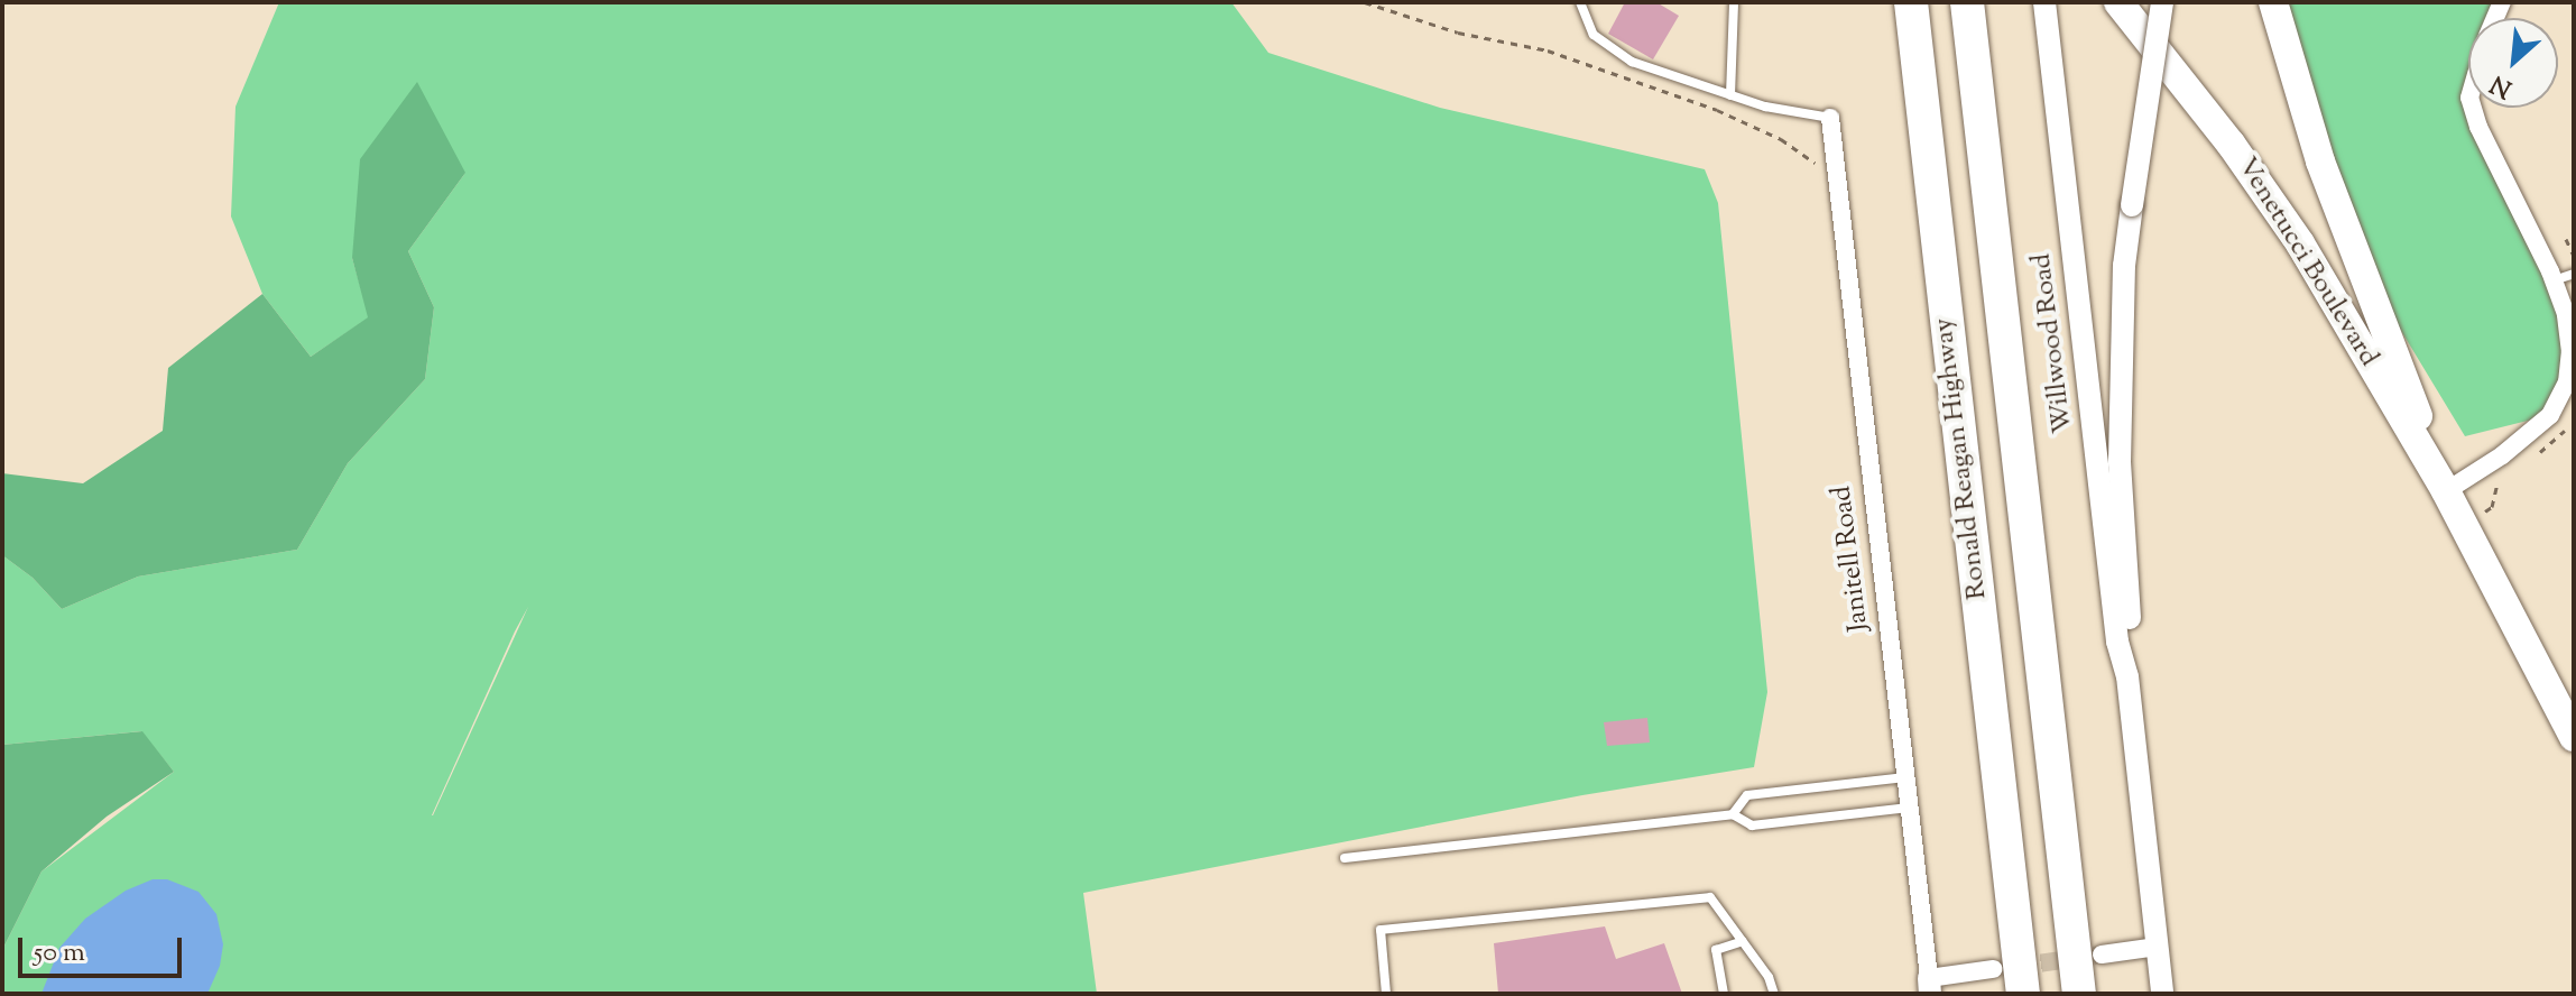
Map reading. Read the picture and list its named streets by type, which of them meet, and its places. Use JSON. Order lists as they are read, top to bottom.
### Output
{
  "streets": {
    "highway": ["Ronald Reagan Highway"],
    "main road": ["Venetucci Boulevard"],
    "street": ["Willwood Road", "Janitell Road"]
  },
  "scale_bar": "50 m",
  "north": "bottom left"
}
